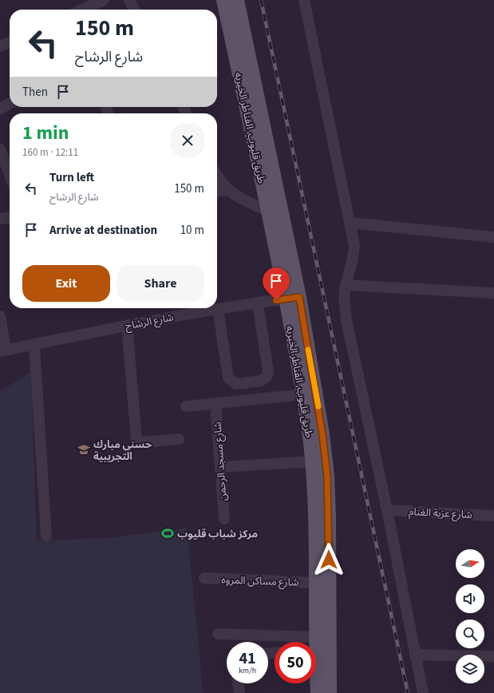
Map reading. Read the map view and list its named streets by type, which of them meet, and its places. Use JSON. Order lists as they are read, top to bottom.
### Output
{
  "streets": {
    "main road": ["طريق قليوب, القناطر الخيريه"],
    "street": [
      "شارع الرشاح",
      "شارع مسجد الرحمن",
      "شارع عزبة الغنام",
      "شارع مساكن المروه"
    ]
  },
  "crossings": [
    ["طريق قليوب, القناطر الخيريه", "شارع الرشاح"],
    ["طريق قليوب, القناطر الخيريه", "شارع مساكن المروه"]
  ],
  "places": {
    "school or university": ["حسني مبارك التجريبية"],
    "sports": ["مركز شباب قليوب"]
  },
  "north": "right",
  "page": {
    "turn": ["150 m", "شارع الرشاح"],
    "then": "Then",
    "heading": ["1 min", "160 m · 12:11"],
    "list": [
      {
        "name": "Turn left",
        "note": "شارع الرشاح",
        "value": "150 m"
      },
      {
        "name": "Arrive at destination",
        "value": "10 m"
      }
    ],
    "buttons": ["Exit", "Share"],
    "speed": "41 km/h",
    "limit": "50"
  }
}
